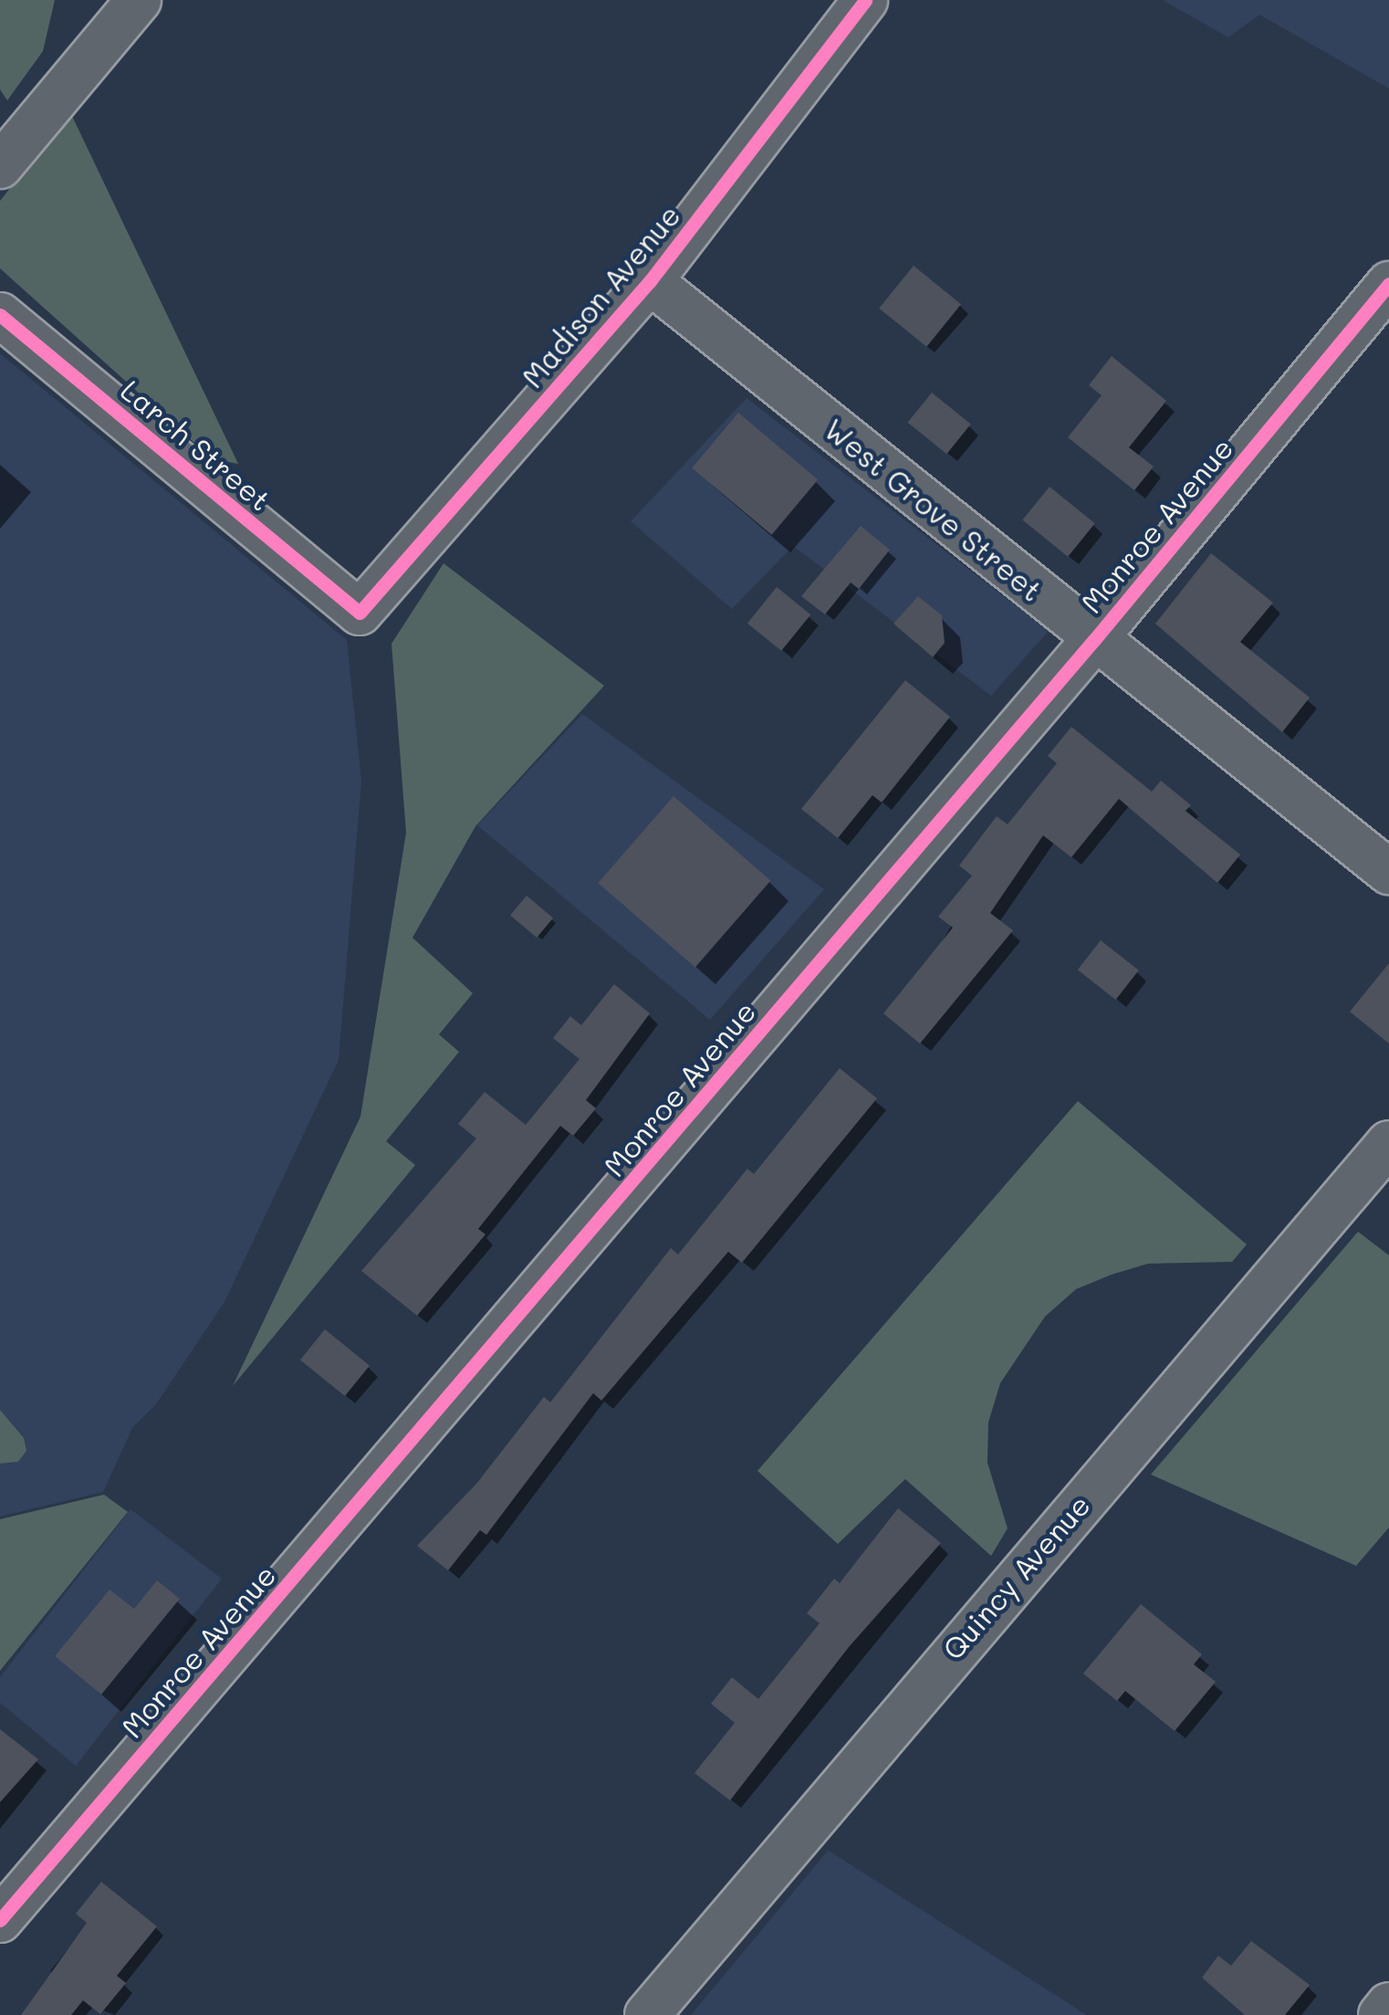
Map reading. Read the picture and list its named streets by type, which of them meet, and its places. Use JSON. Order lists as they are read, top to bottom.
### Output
{
  "streets": {
    "street": [
      "Madison Avenue",
      "Larch Street",
      "West Grove Street",
      "Monroe Avenue",
      "Quincy Avenue"
    ]
  },
  "crossings": [
    ["Madison Avenue", "Larch Street"],
    ["Madison Avenue", "West Grove Street"],
    ["West Grove Street", "Monroe Avenue"]
  ]
}
